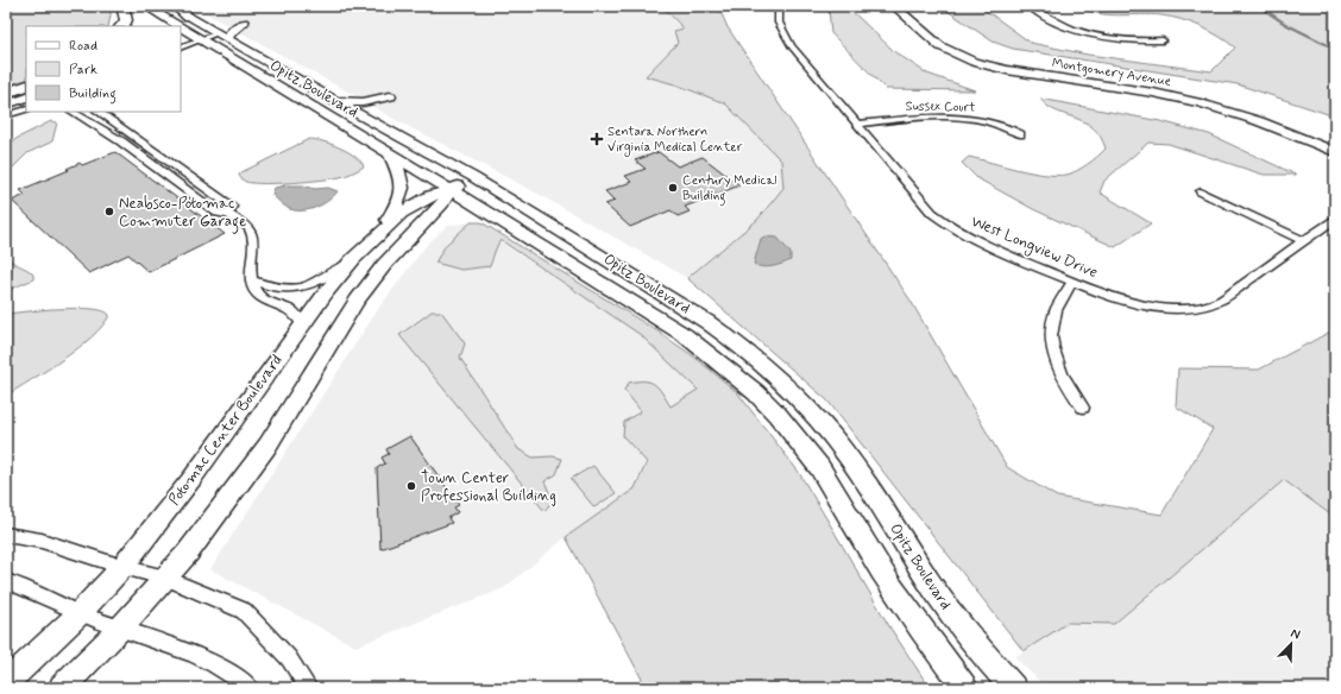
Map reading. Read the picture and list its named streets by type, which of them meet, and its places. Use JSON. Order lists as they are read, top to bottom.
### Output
{
  "streets": {
    "main road": ["Montgomery Avenue", "Opitz Boulevard", "Potomac Center Boulevard"],
    "street": ["Sussex Court", "West Longview Drive"]
  },
  "crossings": [
    ["Opitz Boulevard", "Potomac Center Boulevard"],
    ["Sussex Court", "West Longview Drive"]
  ],
  "places": {
    "health": ["Sentara Northern Virginia Medical Center"],
    "other": ["Century Medical Building", "Neabsco-Potomac Commuter Garage", "Town Center Professional Building"]
  },
  "legend": ["Road", "Park", "Building"],
  "north": "top right"
}
